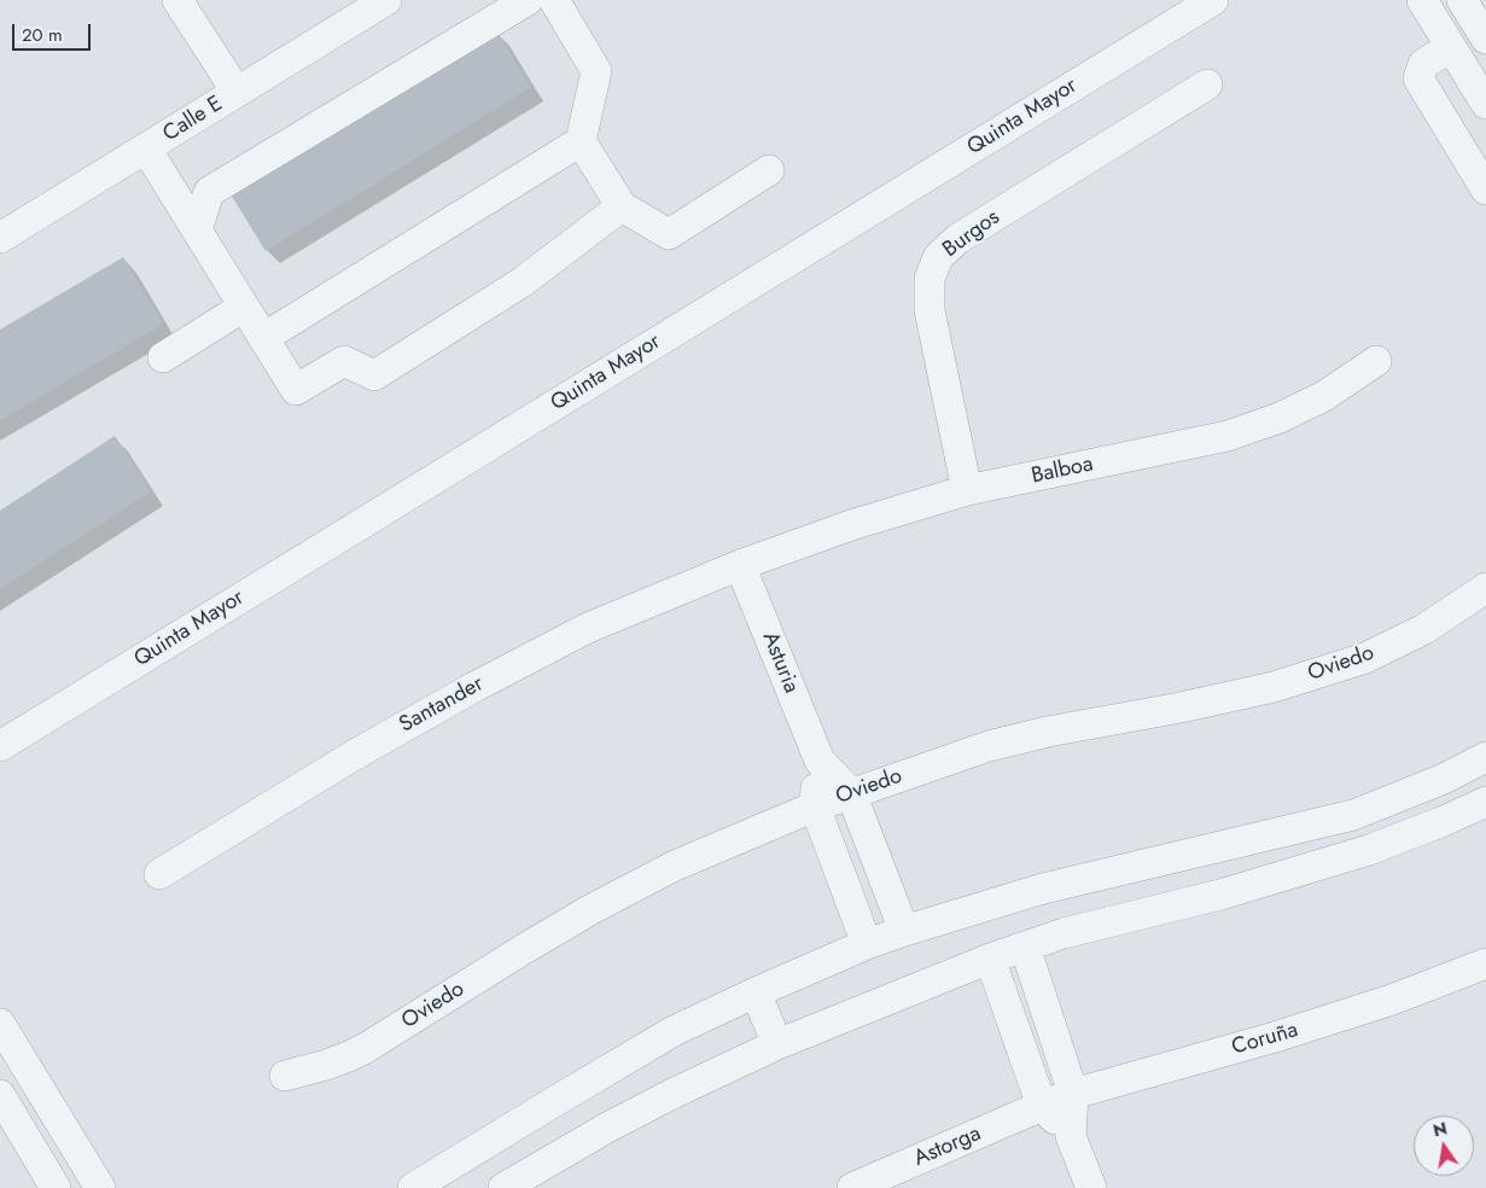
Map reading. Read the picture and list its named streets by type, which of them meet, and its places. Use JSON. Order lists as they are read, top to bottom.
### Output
{
  "streets": {
    "street": [
      "Quinta Mayor",
      "Calle E",
      "Burgos",
      "Balboa",
      "Asturia",
      "Oviedo",
      "Santander",
      "Coruña",
      "Astorga"
    ]
  },
  "crossings": [
    ["Burgos", "Balboa"],
    ["Balboa", "Asturia"],
    ["Balboa", "Santander"],
    ["Asturia", "Oviedo"],
    ["Asturia", "Santander"],
    ["Coruña", "Astorga"]
  ],
  "scale_bar": "20 m",
  "north": "top"
}
